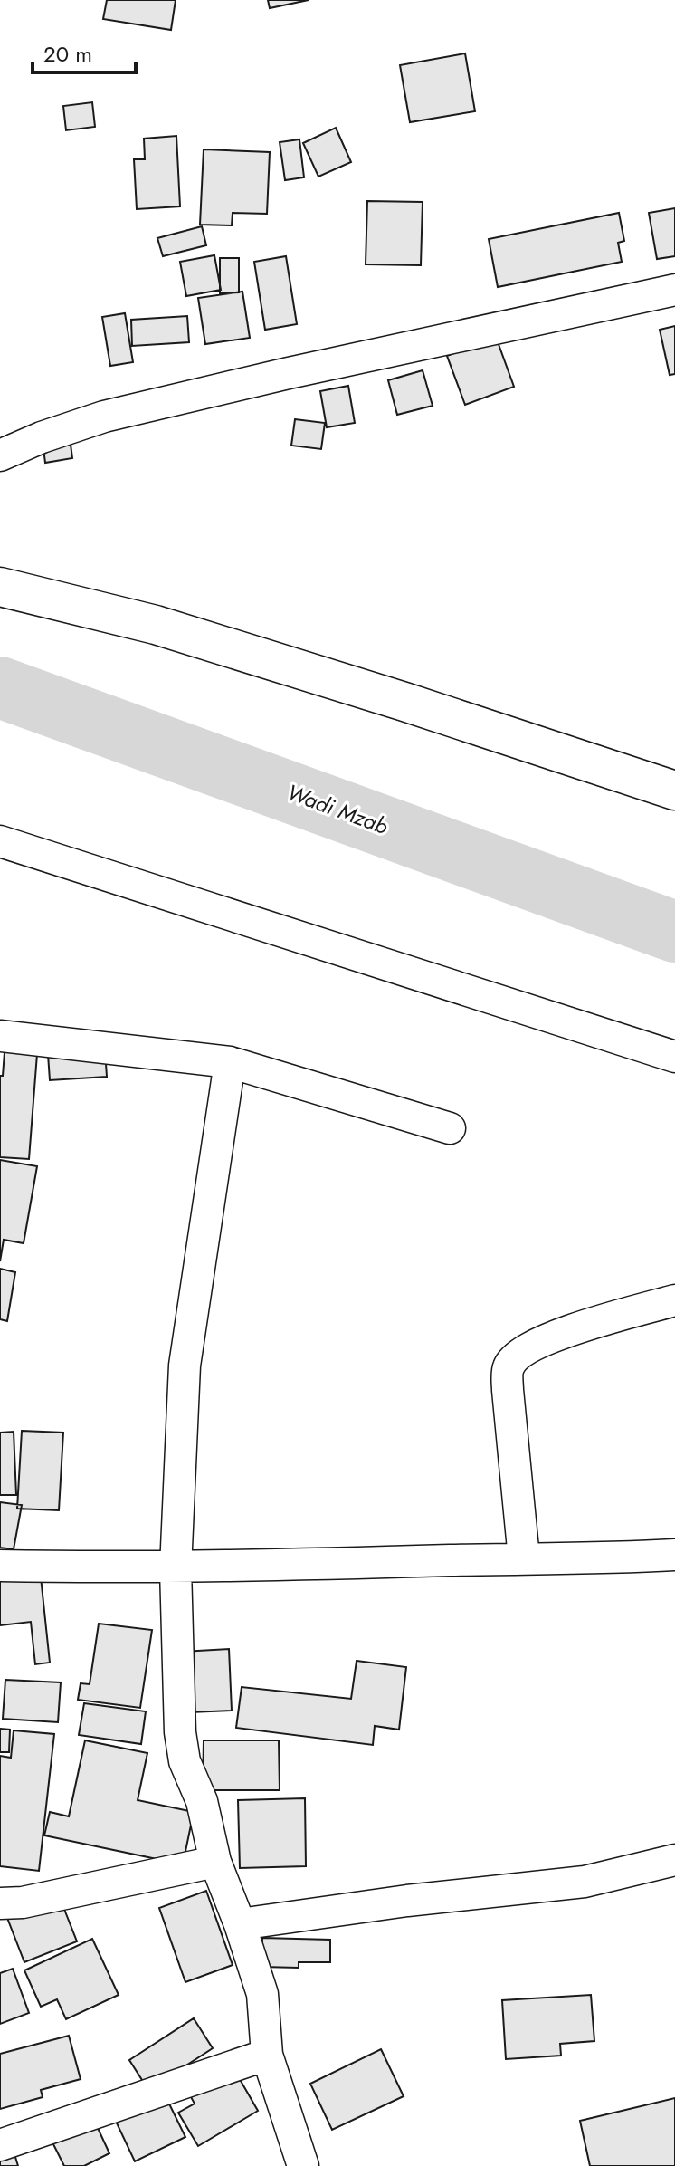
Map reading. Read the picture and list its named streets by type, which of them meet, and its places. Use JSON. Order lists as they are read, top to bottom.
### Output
{
  "water": ["Wadi Mzab"],
  "scale_bar": "20 m"
}
